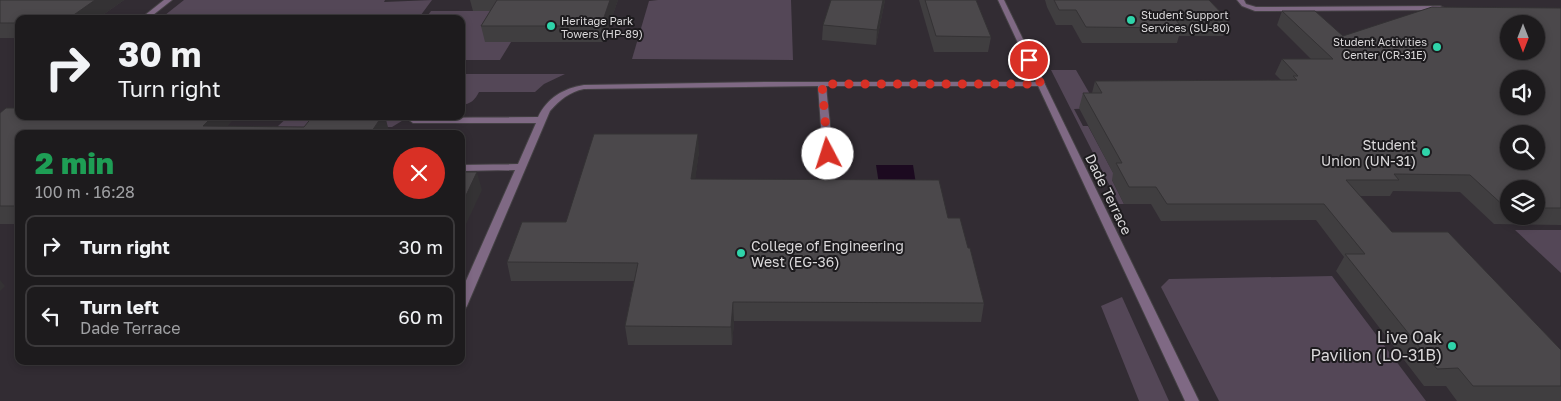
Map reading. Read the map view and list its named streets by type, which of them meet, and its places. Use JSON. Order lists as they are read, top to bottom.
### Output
{
  "streets": {
    "street": ["Dade Terrace"]
  },
  "places": [
    "Student Support Services (SU-80)",
    "Heritage Park Towers (HP-89)",
    "Student Activities Center (CR-31E)",
    "Student Union (UN-31)",
    "College of Engineering West (EG-36)",
    "Live Oak Pavilion (LO-31B)"
  ],
  "north": "bottom",
  "page": {
    "turn": ["30 m", "Turn right"],
    "heading": ["2 min", "100 m · 16:28"],
    "list": [
      {
        "name": "Turn right",
        "value": "30 m"
      },
      {
        "name": "Turn left",
        "note": "Dade Terrace",
        "value": "60 m"
      }
    ]
  }
}
